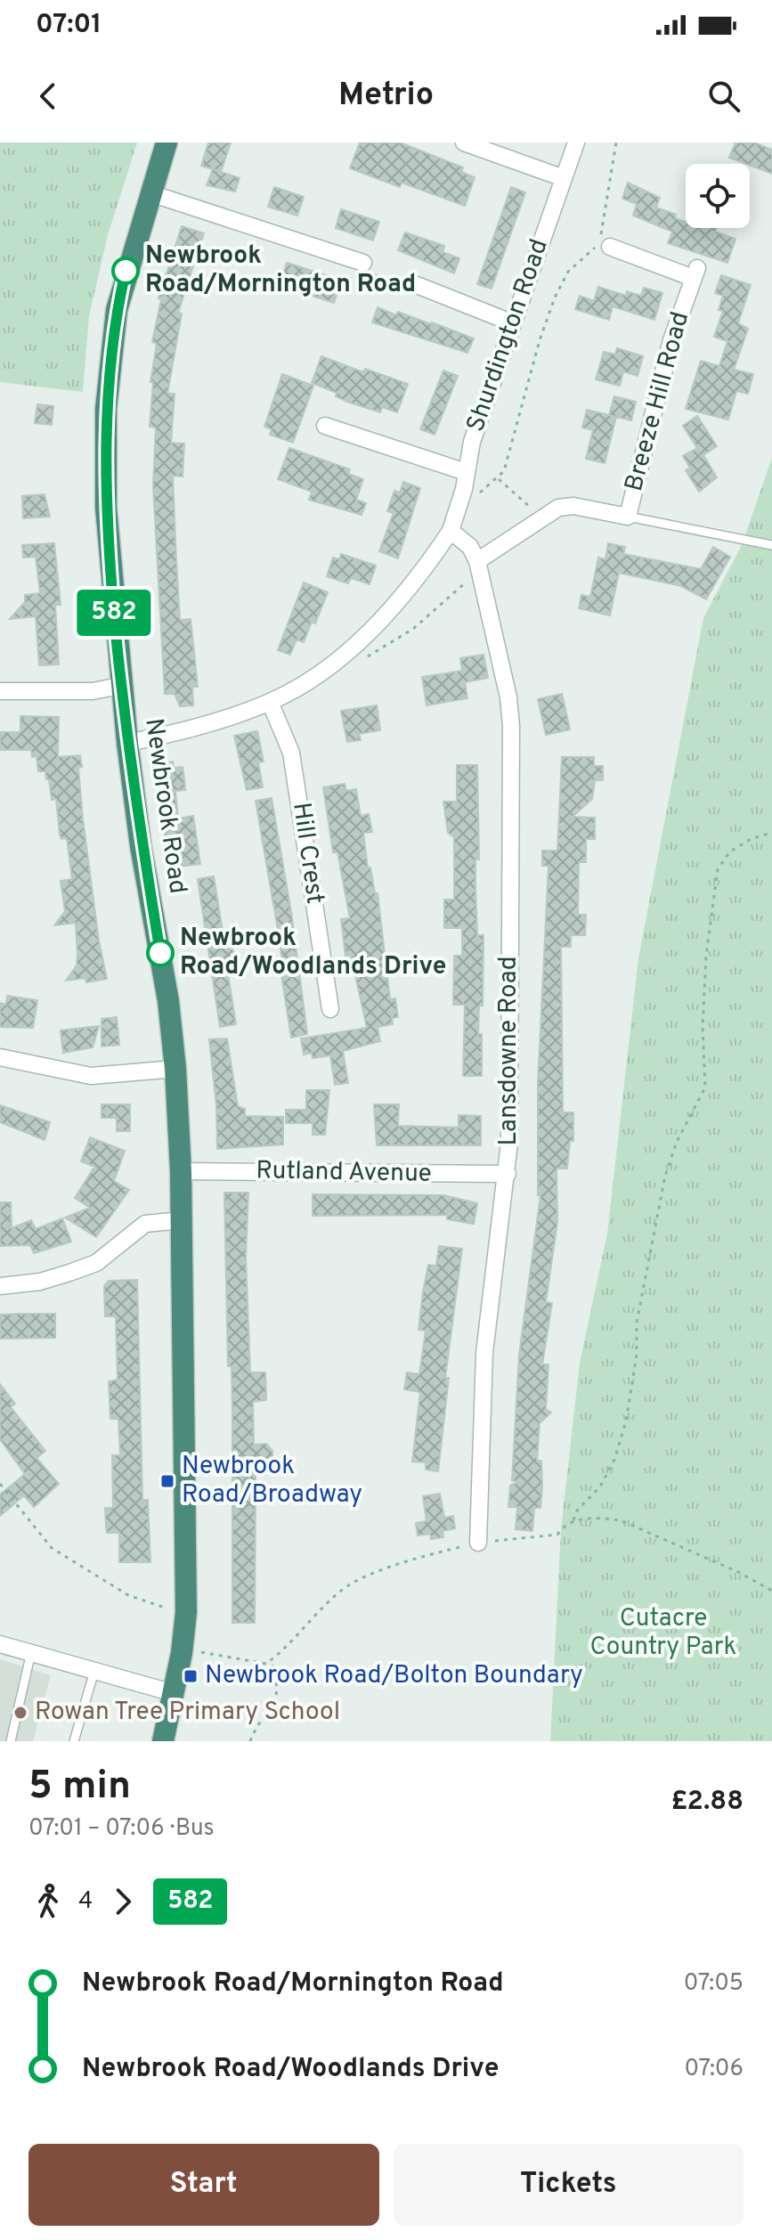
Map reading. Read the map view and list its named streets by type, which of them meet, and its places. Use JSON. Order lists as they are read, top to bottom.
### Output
{
  "streets": {
    "highway": ["Newbrook Road"],
    "street": [
      "Shurdington Road",
      "Breeze Hill Road",
      "Hill Crest",
      "Lansdowne Road",
      "Rutland Avenue"
    ]
  },
  "crossings": [
    ["Breeze Hill Road", "Lansdowne Road"],
    ["Newbrook Road", "Rutland Avenue"],
    ["Lansdowne Road", "Rutland Avenue"]
  ],
  "parks": ["Cutacre Country Park"],
  "places": {
    "other": ["Newbrook Road/Mornington Road", "Newbrook Road/Woodlands Drive", "Rowan Tree Primary School"],
    "transit": ["Newbrook Road/Broadway", "Newbrook Road/Bolton Boundary"]
  },
  "lines": ["bus line 582"],
  "page": {
    "status": "07:01",
    "header": "Metrio",
    "on_map": "582",
    "heading": ["5 min", "07:01 – 07:06 · Bus", "£2.88"],
    "legs": ["4", "582"],
    "list": [
      {
        "name": "Newbrook Road/Mornington Road",
        "value": "07:05"
      },
      {
        "name": "Newbrook Road/Woodlands Drive",
        "value": "07:06"
      }
    ],
    "buttons": ["Start", "Tickets"]
  }
}
